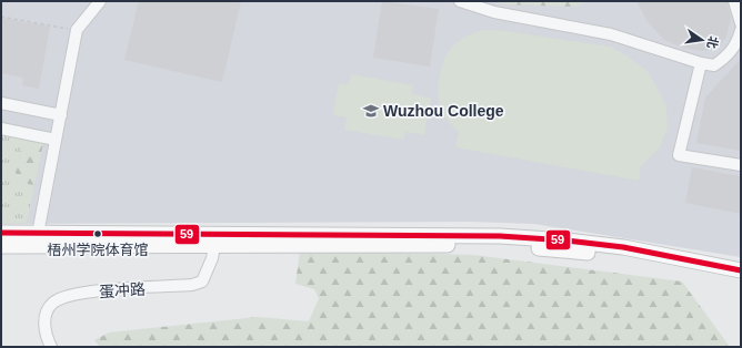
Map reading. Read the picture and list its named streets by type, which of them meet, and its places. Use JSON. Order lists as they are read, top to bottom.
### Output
{
  "streets": {
    "lane": ["蛋冲路"]
  },
  "places": {
    "school or university": ["Wuzhou College"],
    "other": ["梧州学院体育馆"]
  },
  "lines": ["transit line 59"],
  "north": "right"
}
